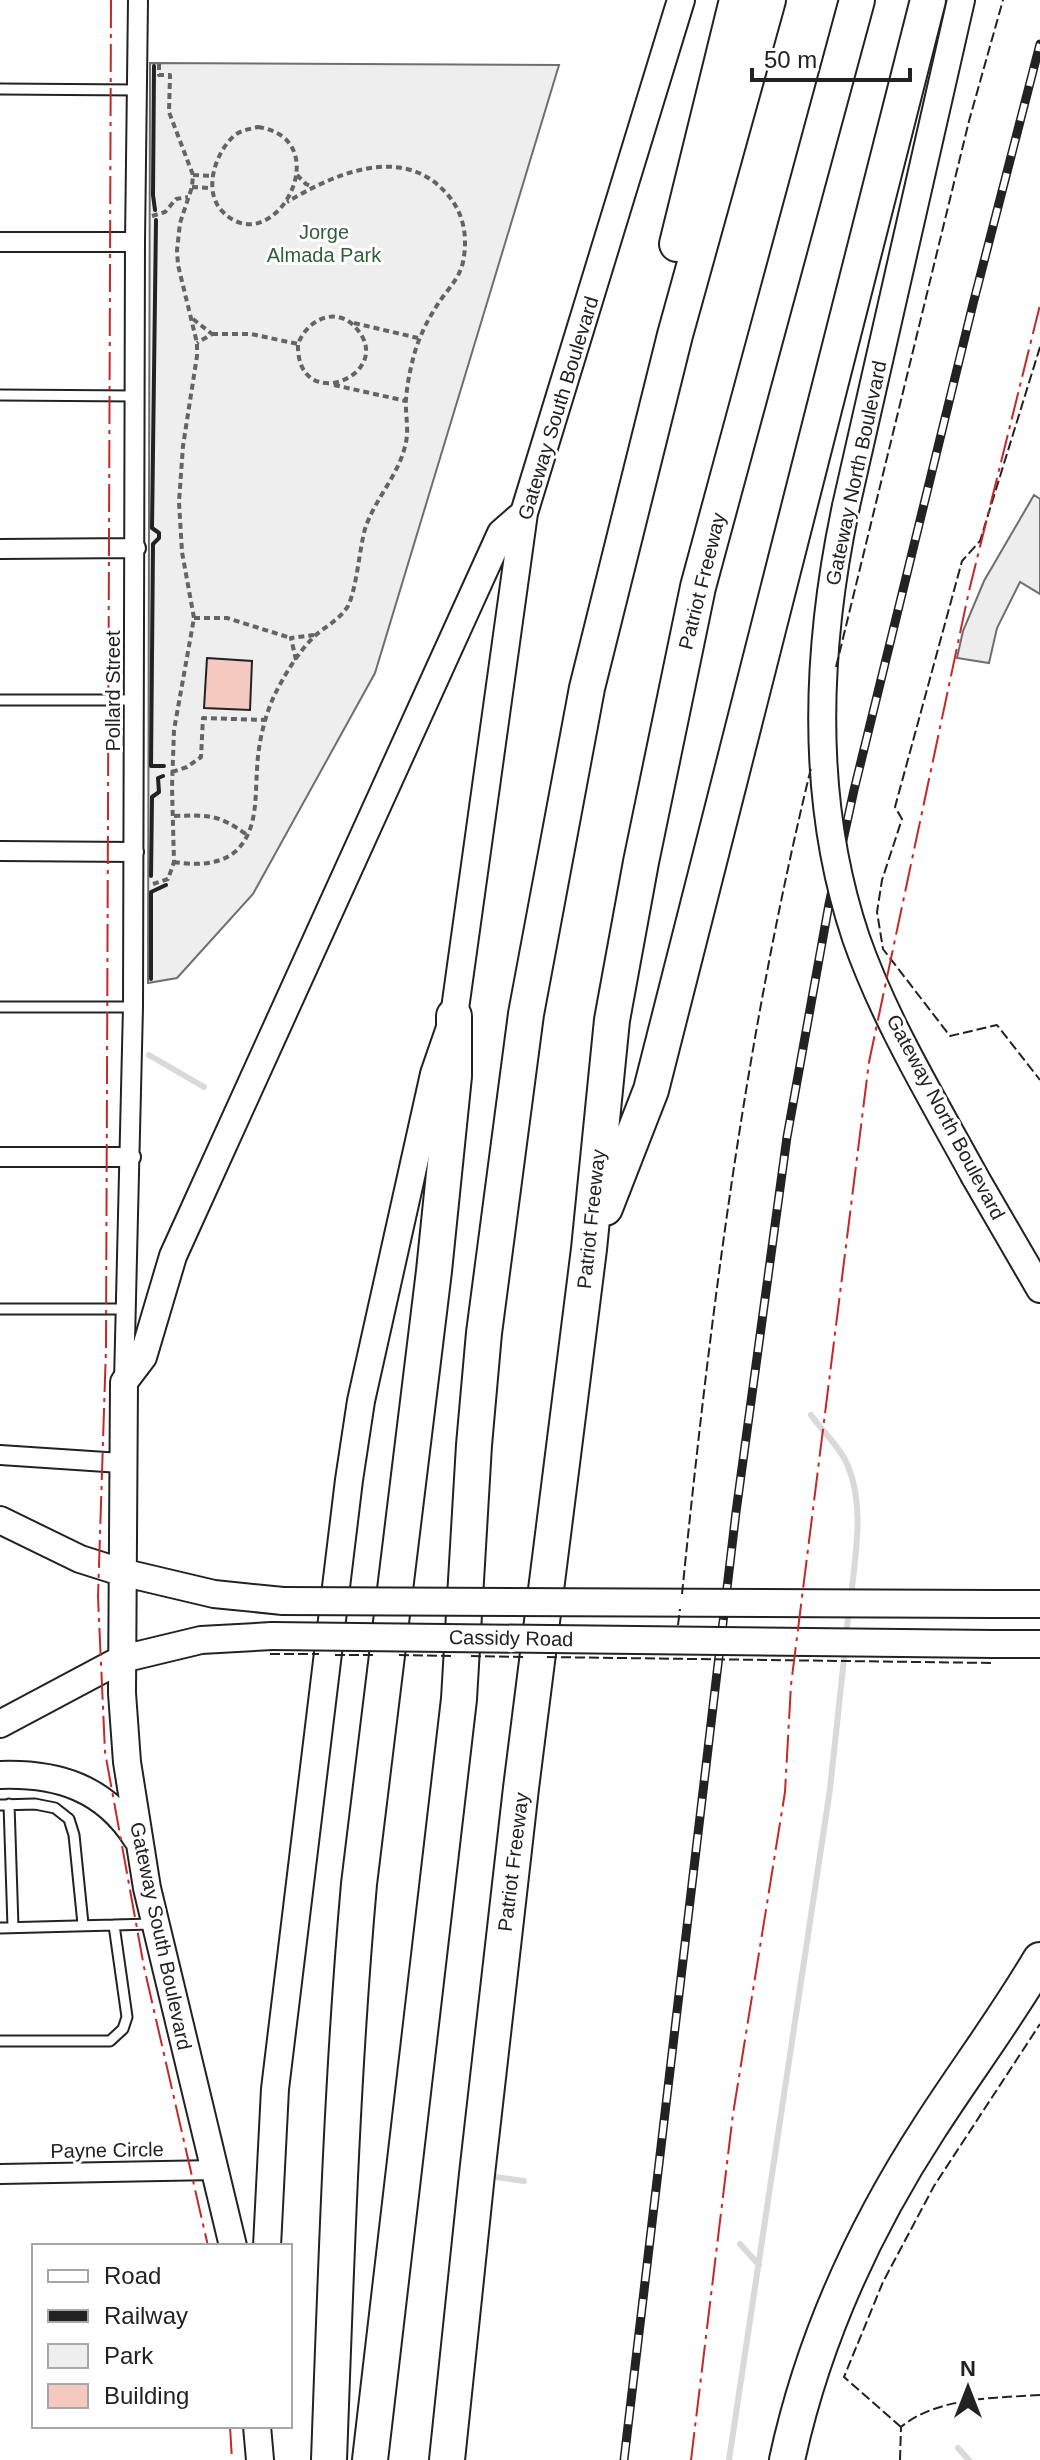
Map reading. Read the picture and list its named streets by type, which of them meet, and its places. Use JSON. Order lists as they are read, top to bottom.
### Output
{
  "streets": {
    "highway": ["Patriot Freeway"],
    "main road": ["Gateway South Boulevard", "Gateway North Boulevard", "Cassidy Road"],
    "street": ["Pollard Street", "Payne Circle"]
  },
  "crossings": [
    ["Gateway South Boulevard", "Pollard Street"],
    ["Gateway South Boulevard", "Cassidy Road"],
    ["Gateway South Boulevard", "Payne Circle"]
  ],
  "parks": ["Jorge Almada Park"],
  "legend": [
    "Road",
    "Railway",
    "Park",
    "Building"
  ],
  "scale_bar": "50 m",
  "north": "top"
}
